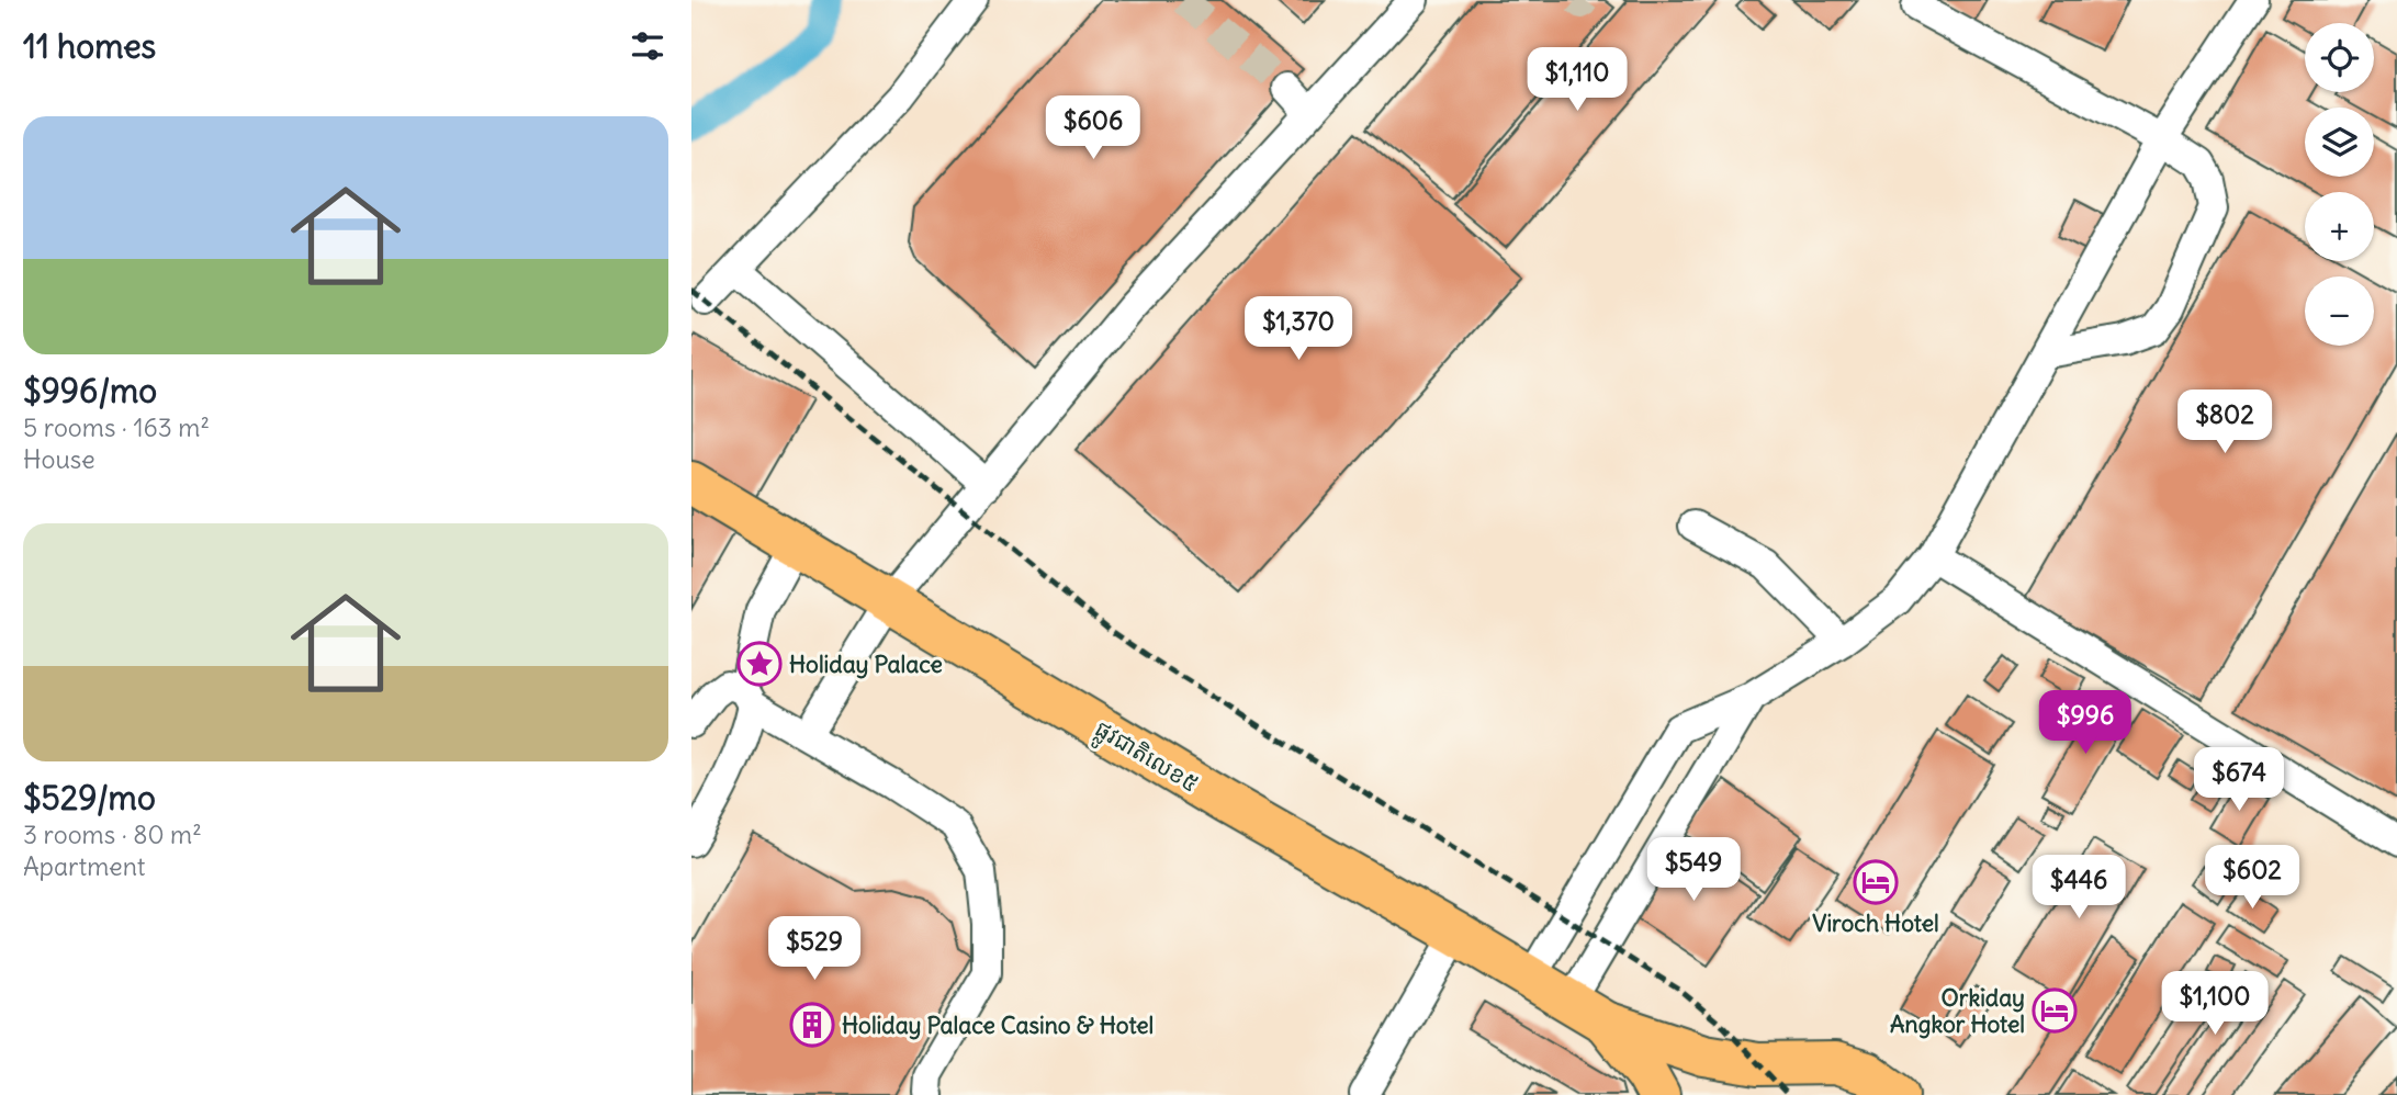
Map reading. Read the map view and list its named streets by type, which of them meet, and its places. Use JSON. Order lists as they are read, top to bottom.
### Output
{
  "streets": {
    "highway": ["ផ្លូវជាតិលេខ៥"]
  },
  "places": {
    "place": ["Holiday Palace"],
    "hotel": ["Viroch Hotel", "Orkiday Angkor Hotel"],
    "building": ["Holiday Palace Casino & Hotel"]
  },
  "page": {
    "heading": "11 homes",
    "map_buttons": ["+", "−"],
    "price": [
      "$1,110",
      "$606",
      "$1,370",
      "$802",
      "$996",
      "$674",
      "$549",
      "$602",
      "$446",
      "$529",
      "$1,100"
    ],
    "list": [
      {
        "name": "$996/mo",
        "note": "5 rooms · 163 m² · House"
      },
      {
        "name": "$529/mo",
        "note": "3 rooms · 80 m² · Apartment"
      }
    ]
  }
}
